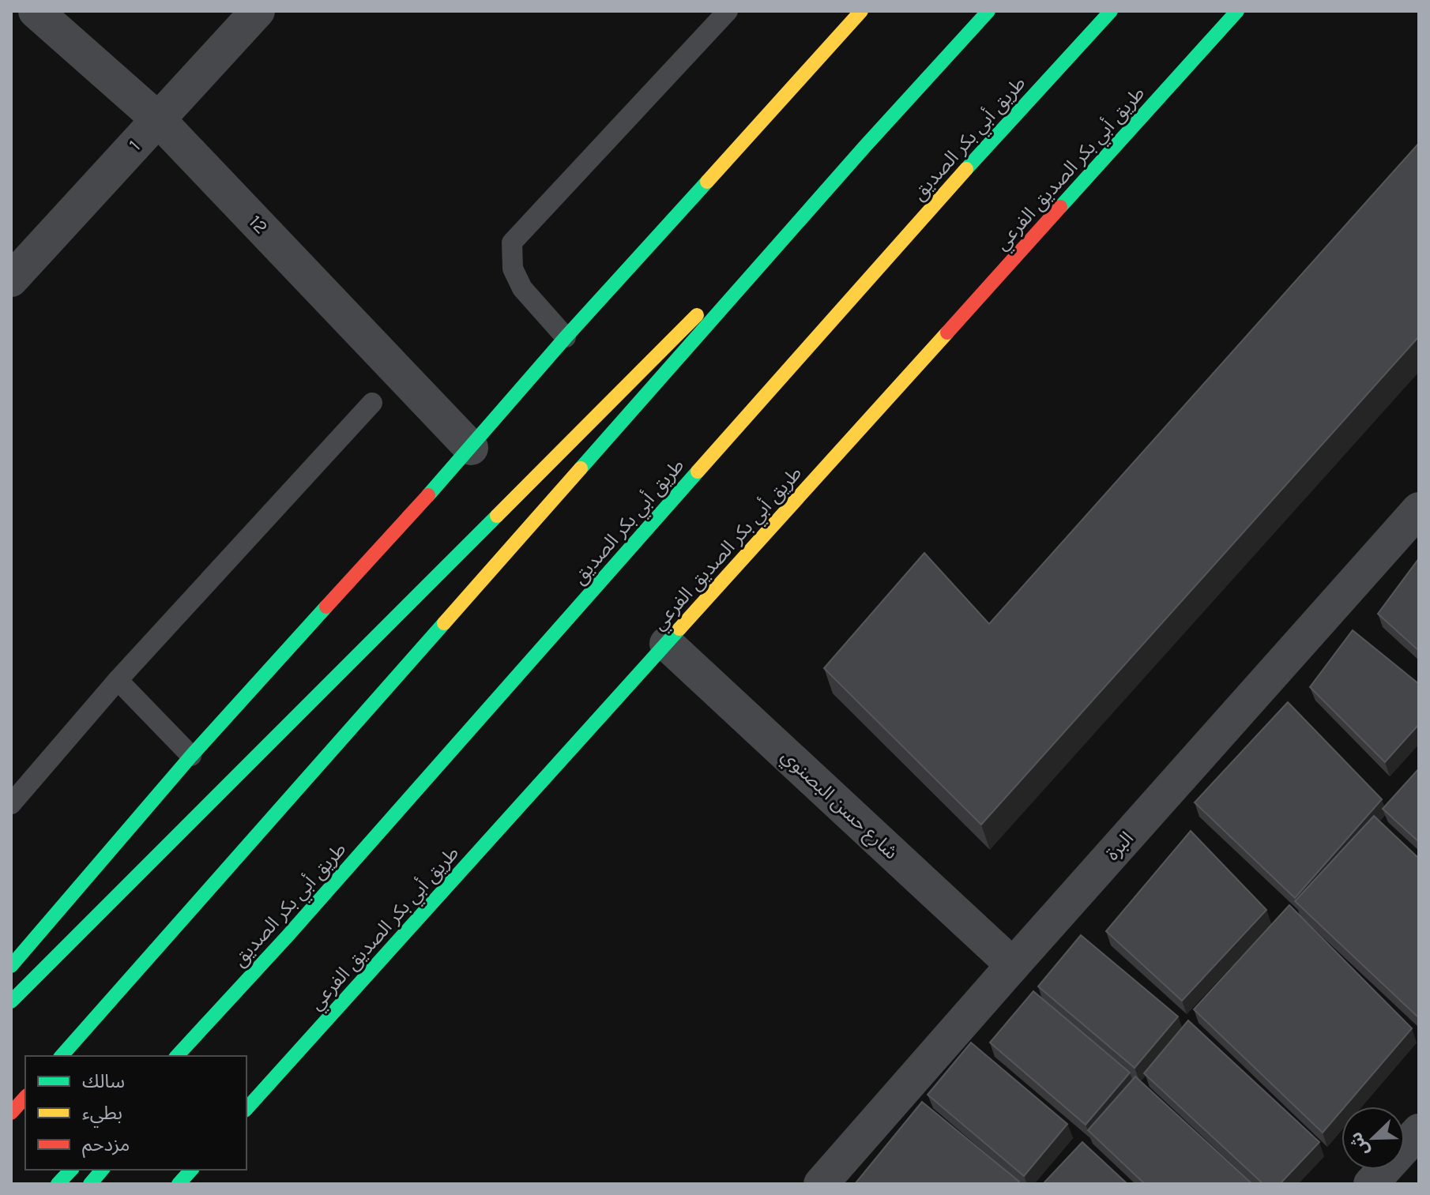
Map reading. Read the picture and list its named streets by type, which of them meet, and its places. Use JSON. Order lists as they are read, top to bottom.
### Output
{
  "streets": {
    "main road": ["طريق أبي بكر الصديق", "طريق أبي بكر الصديق الفرعي"],
    "street": [
      "1",
      "12",
      "شارع حسن البصنوي",
      "البرة"
    ]
  },
  "crossings": [
    ["1", "12"],
    ["طريق أبي بكر الصديق الفرعي", "شارع حسن البصنوي"],
    ["شارع حسن البصنوي", "البرة"]
  ],
  "legend": ["سالك", "بطيء", "مزدحم"],
  "north": "bottom left"
}
